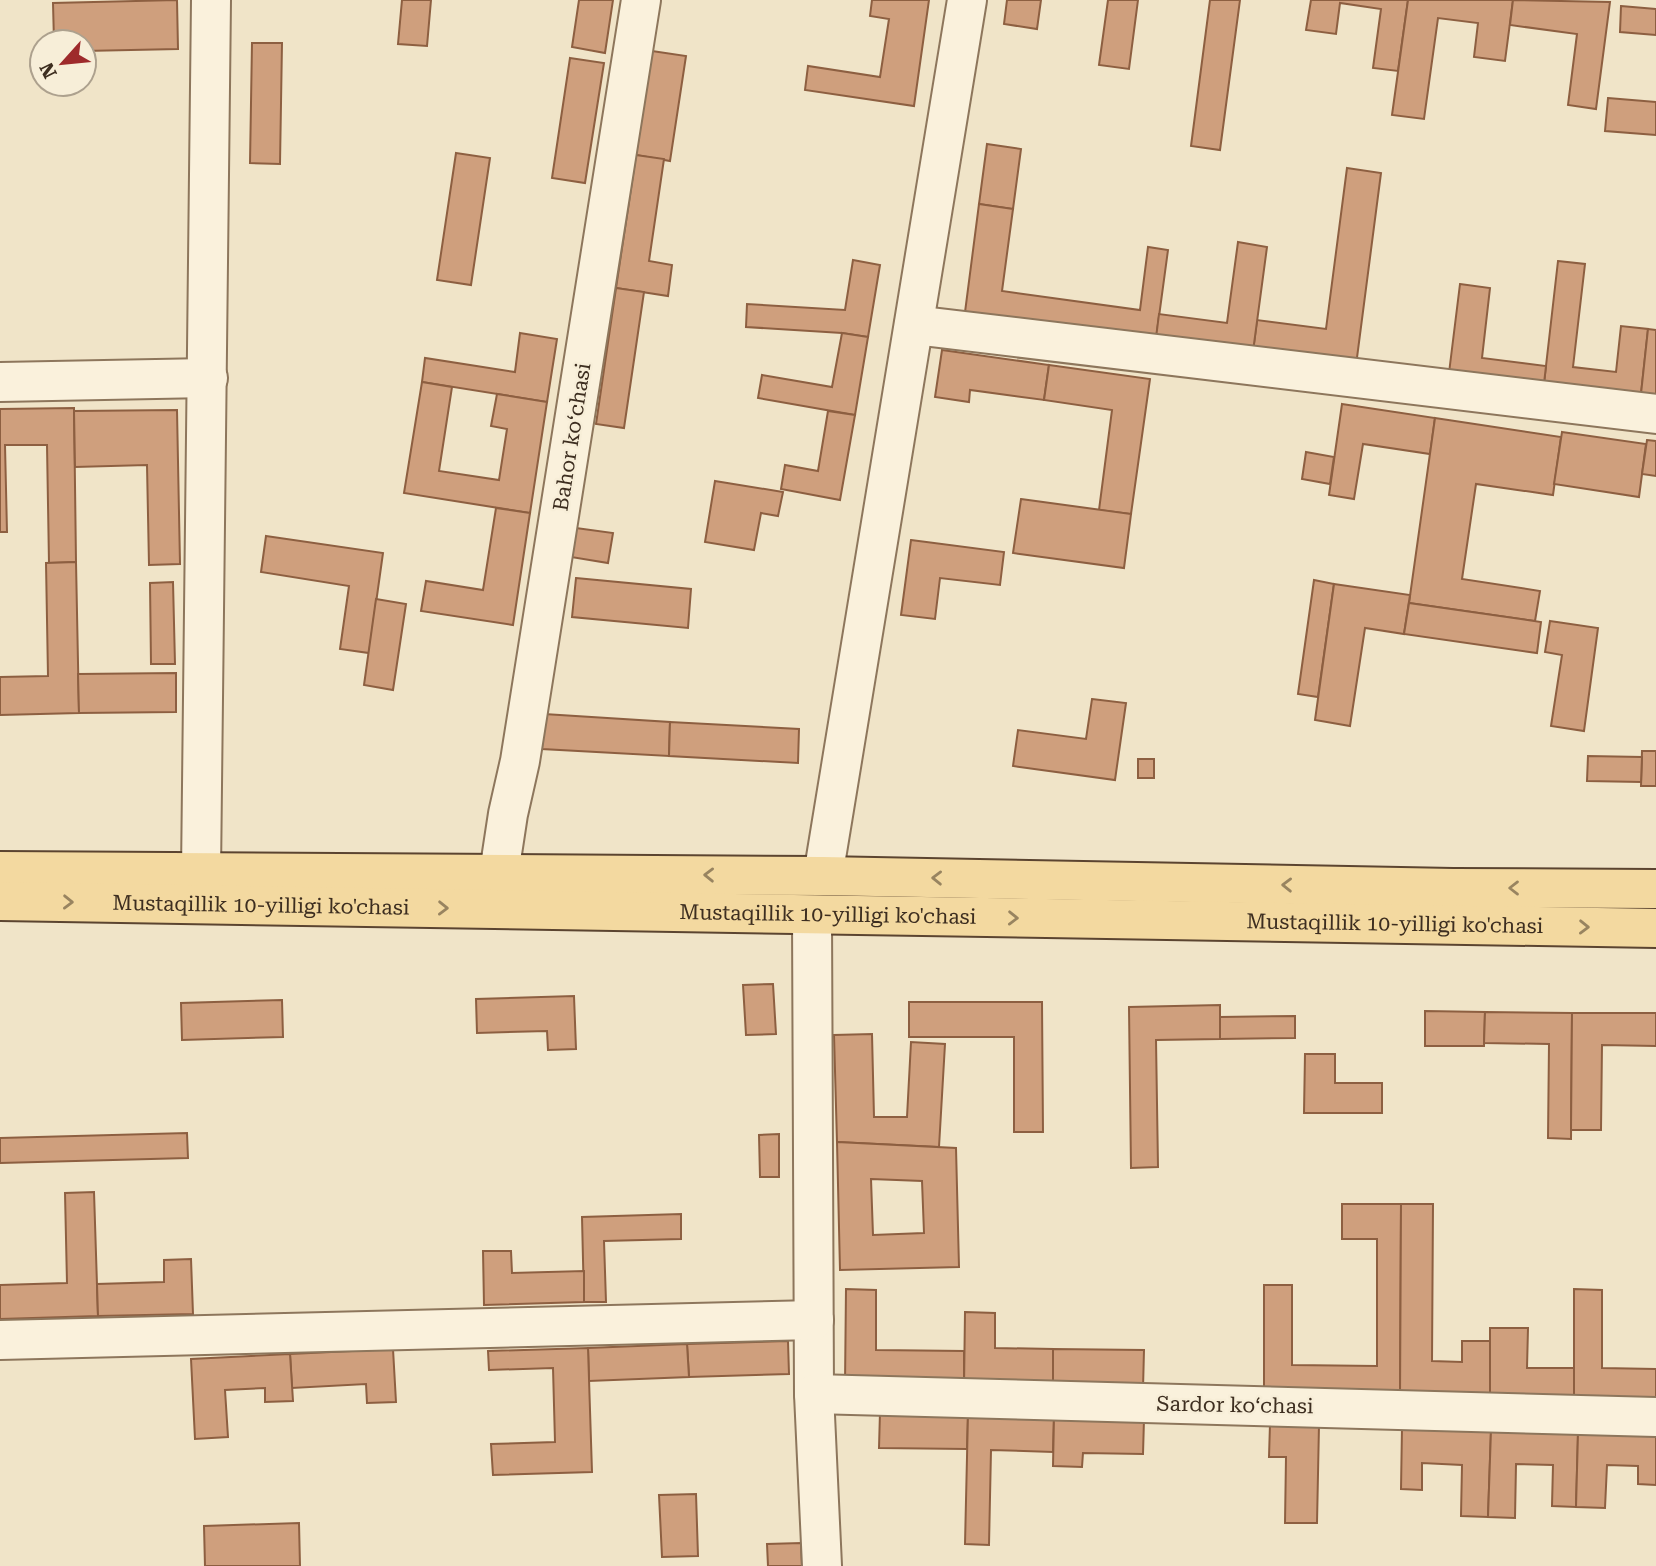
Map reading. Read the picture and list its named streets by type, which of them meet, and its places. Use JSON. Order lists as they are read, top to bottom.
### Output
{
  "streets": {
    "main road": ["Mustaqillik 10-yilligi ko'chasi"],
    "street": ["Bahor koʻchasi", "Sardor koʻchasi"]
  },
  "crossings": [
    ["Bahor koʻchasi", "Mustaqillik 10-yilligi ko'chasi"]
  ],
  "north": "bottom left"
}
